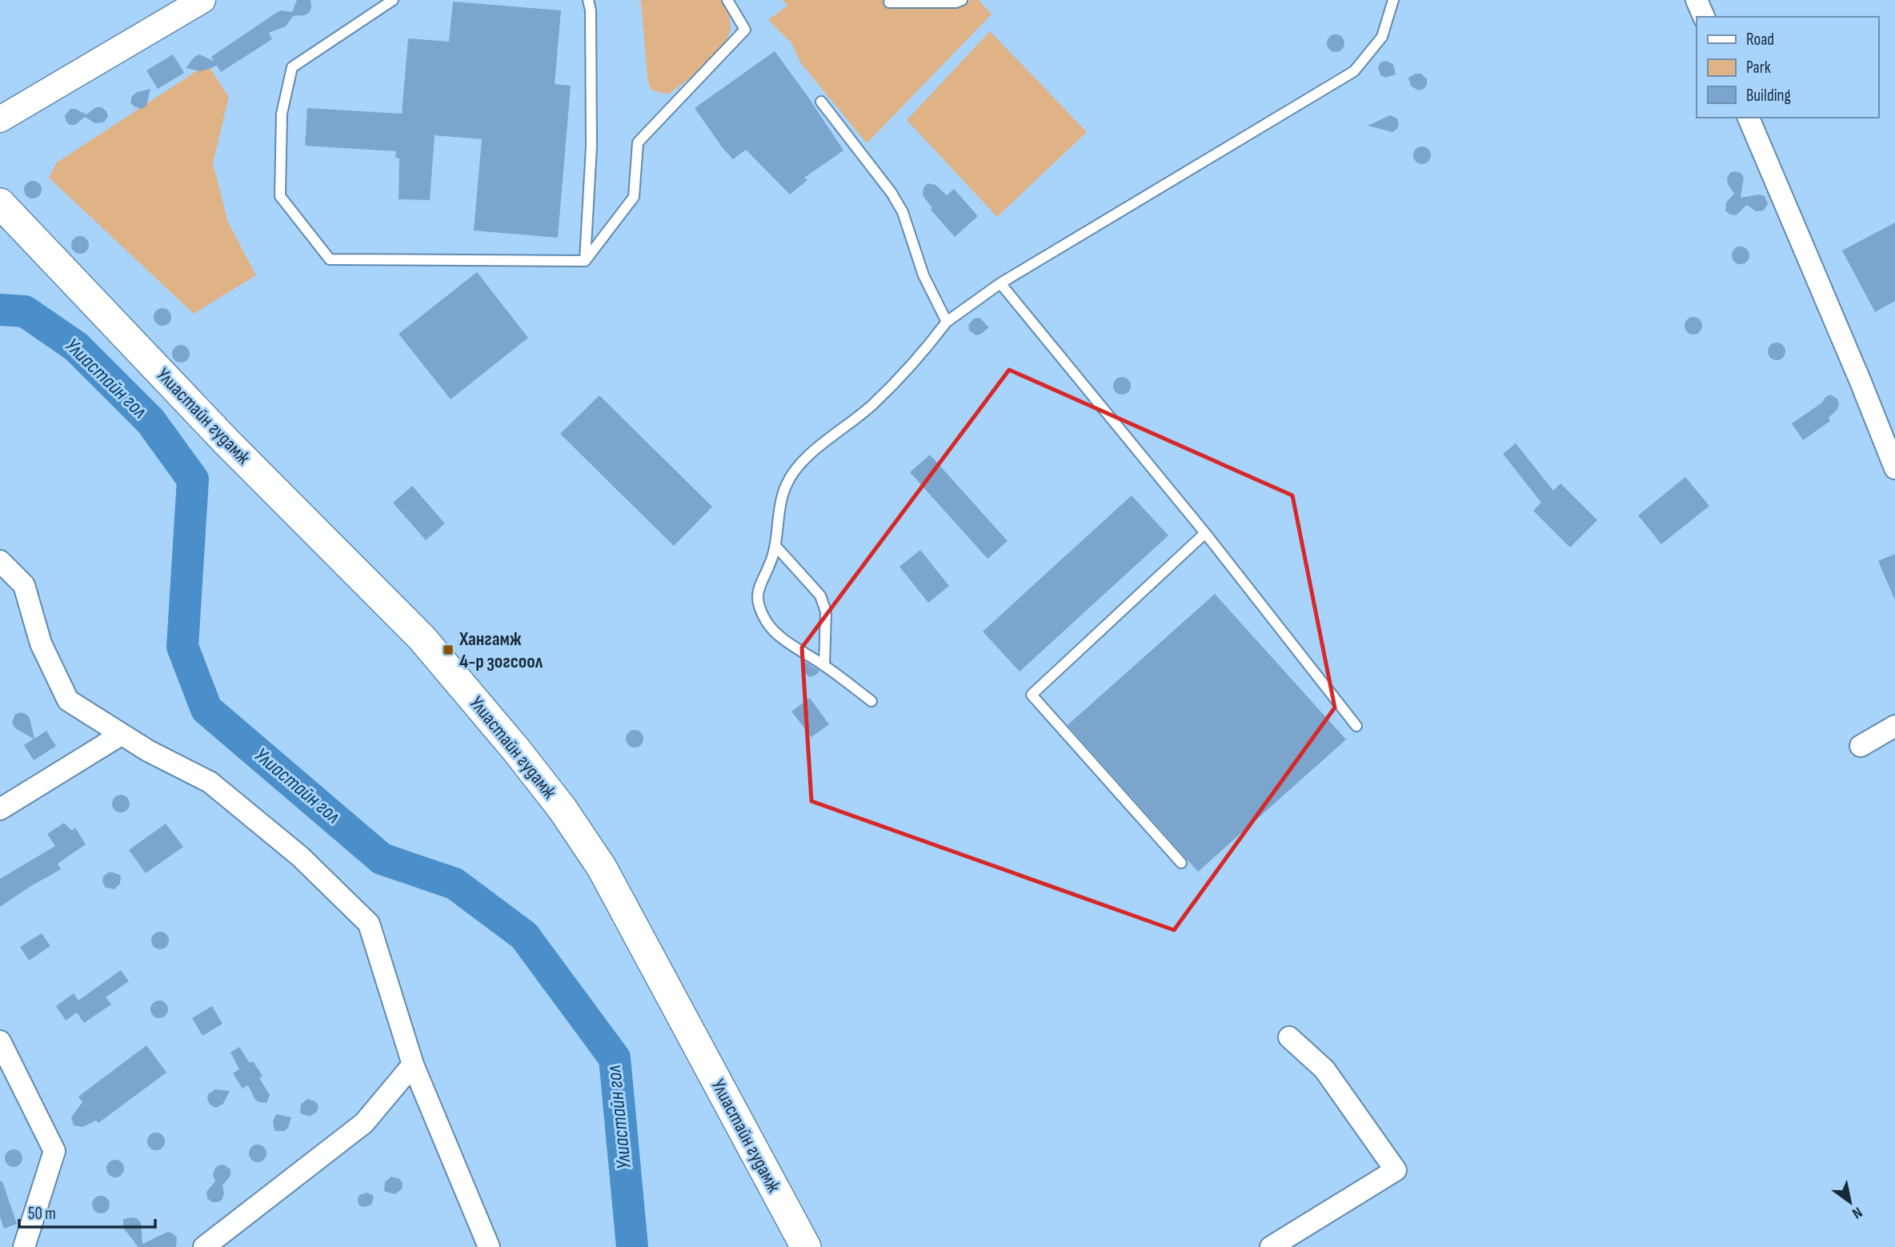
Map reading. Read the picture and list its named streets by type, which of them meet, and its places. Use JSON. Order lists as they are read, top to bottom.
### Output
{
  "streets": {
    "main road": ["Улиастайн гудамж"]
  },
  "water": ["Улиастайн гол"],
  "places": {
    "transit": ["Хангамж 4-р зогсоол"]
  },
  "legend": ["Road", "Park", "Building"],
  "scale_bar": "50 m",
  "north": "bottom right"
}
